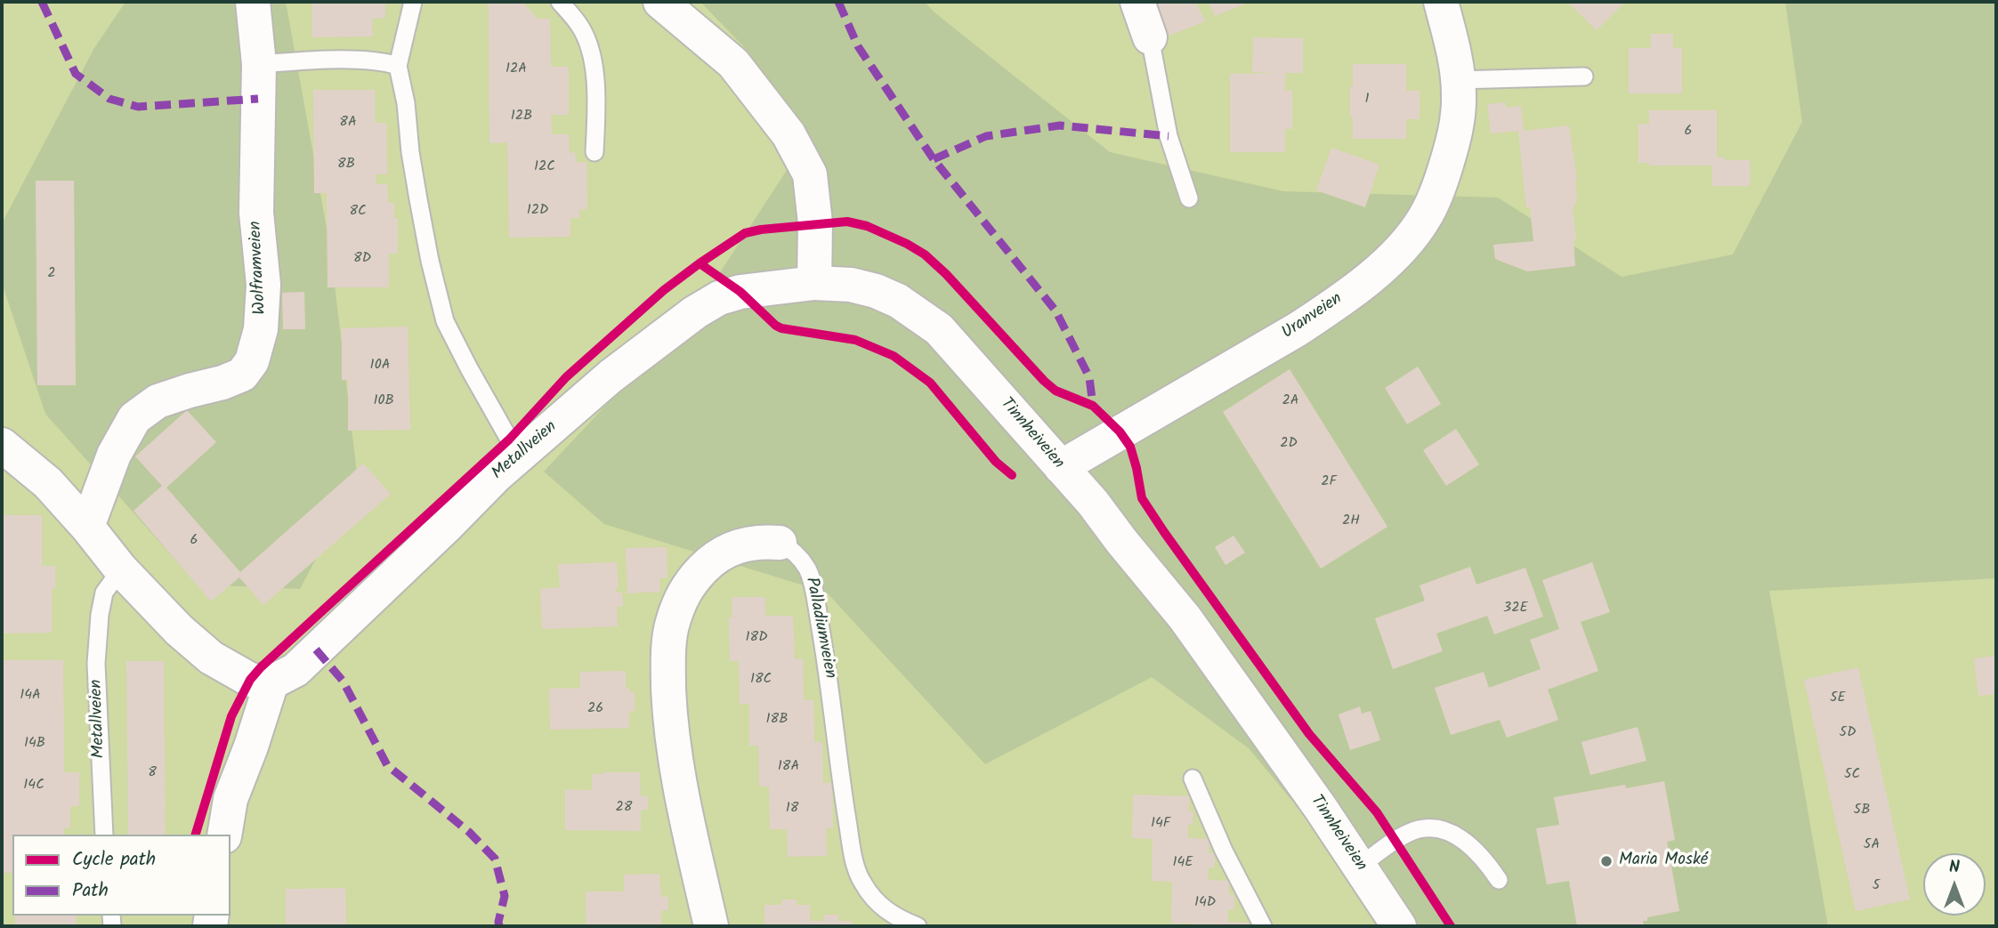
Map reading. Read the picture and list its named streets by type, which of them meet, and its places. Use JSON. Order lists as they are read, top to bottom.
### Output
{
  "streets": {
    "street": [
      "Wolframveien",
      "Uranveien",
      "Tinnheiveien",
      "Metallveien",
      "Palladiumveien"
    ]
  },
  "crossings": [
    ["Uranveien", "Tinnheiveien"],
    ["Tinnheiveien", "Metallveien"]
  ],
  "places": ["Maria Moské"],
  "house_numbers": [
    "12A",
    "1",
    "12B",
    "8A",
    "6",
    "8B",
    "12C",
    "12D",
    "8C",
    "8D",
    "2",
    "10A",
    "10B",
    "2A",
    "2D",
    "2F",
    "2H",
    "6",
    "32E",
    "18D",
    "18C",
    "14A",
    "5E",
    "26",
    "18B",
    "5D",
    "14B",
    "18A",
    "8",
    "5C",
    "14C",
    "28",
    "18",
    "5B",
    "14F",
    "5A",
    "14E",
    "5",
    "14D"
  ],
  "legend": ["Cycle path", "Path"],
  "north": "top"
}
